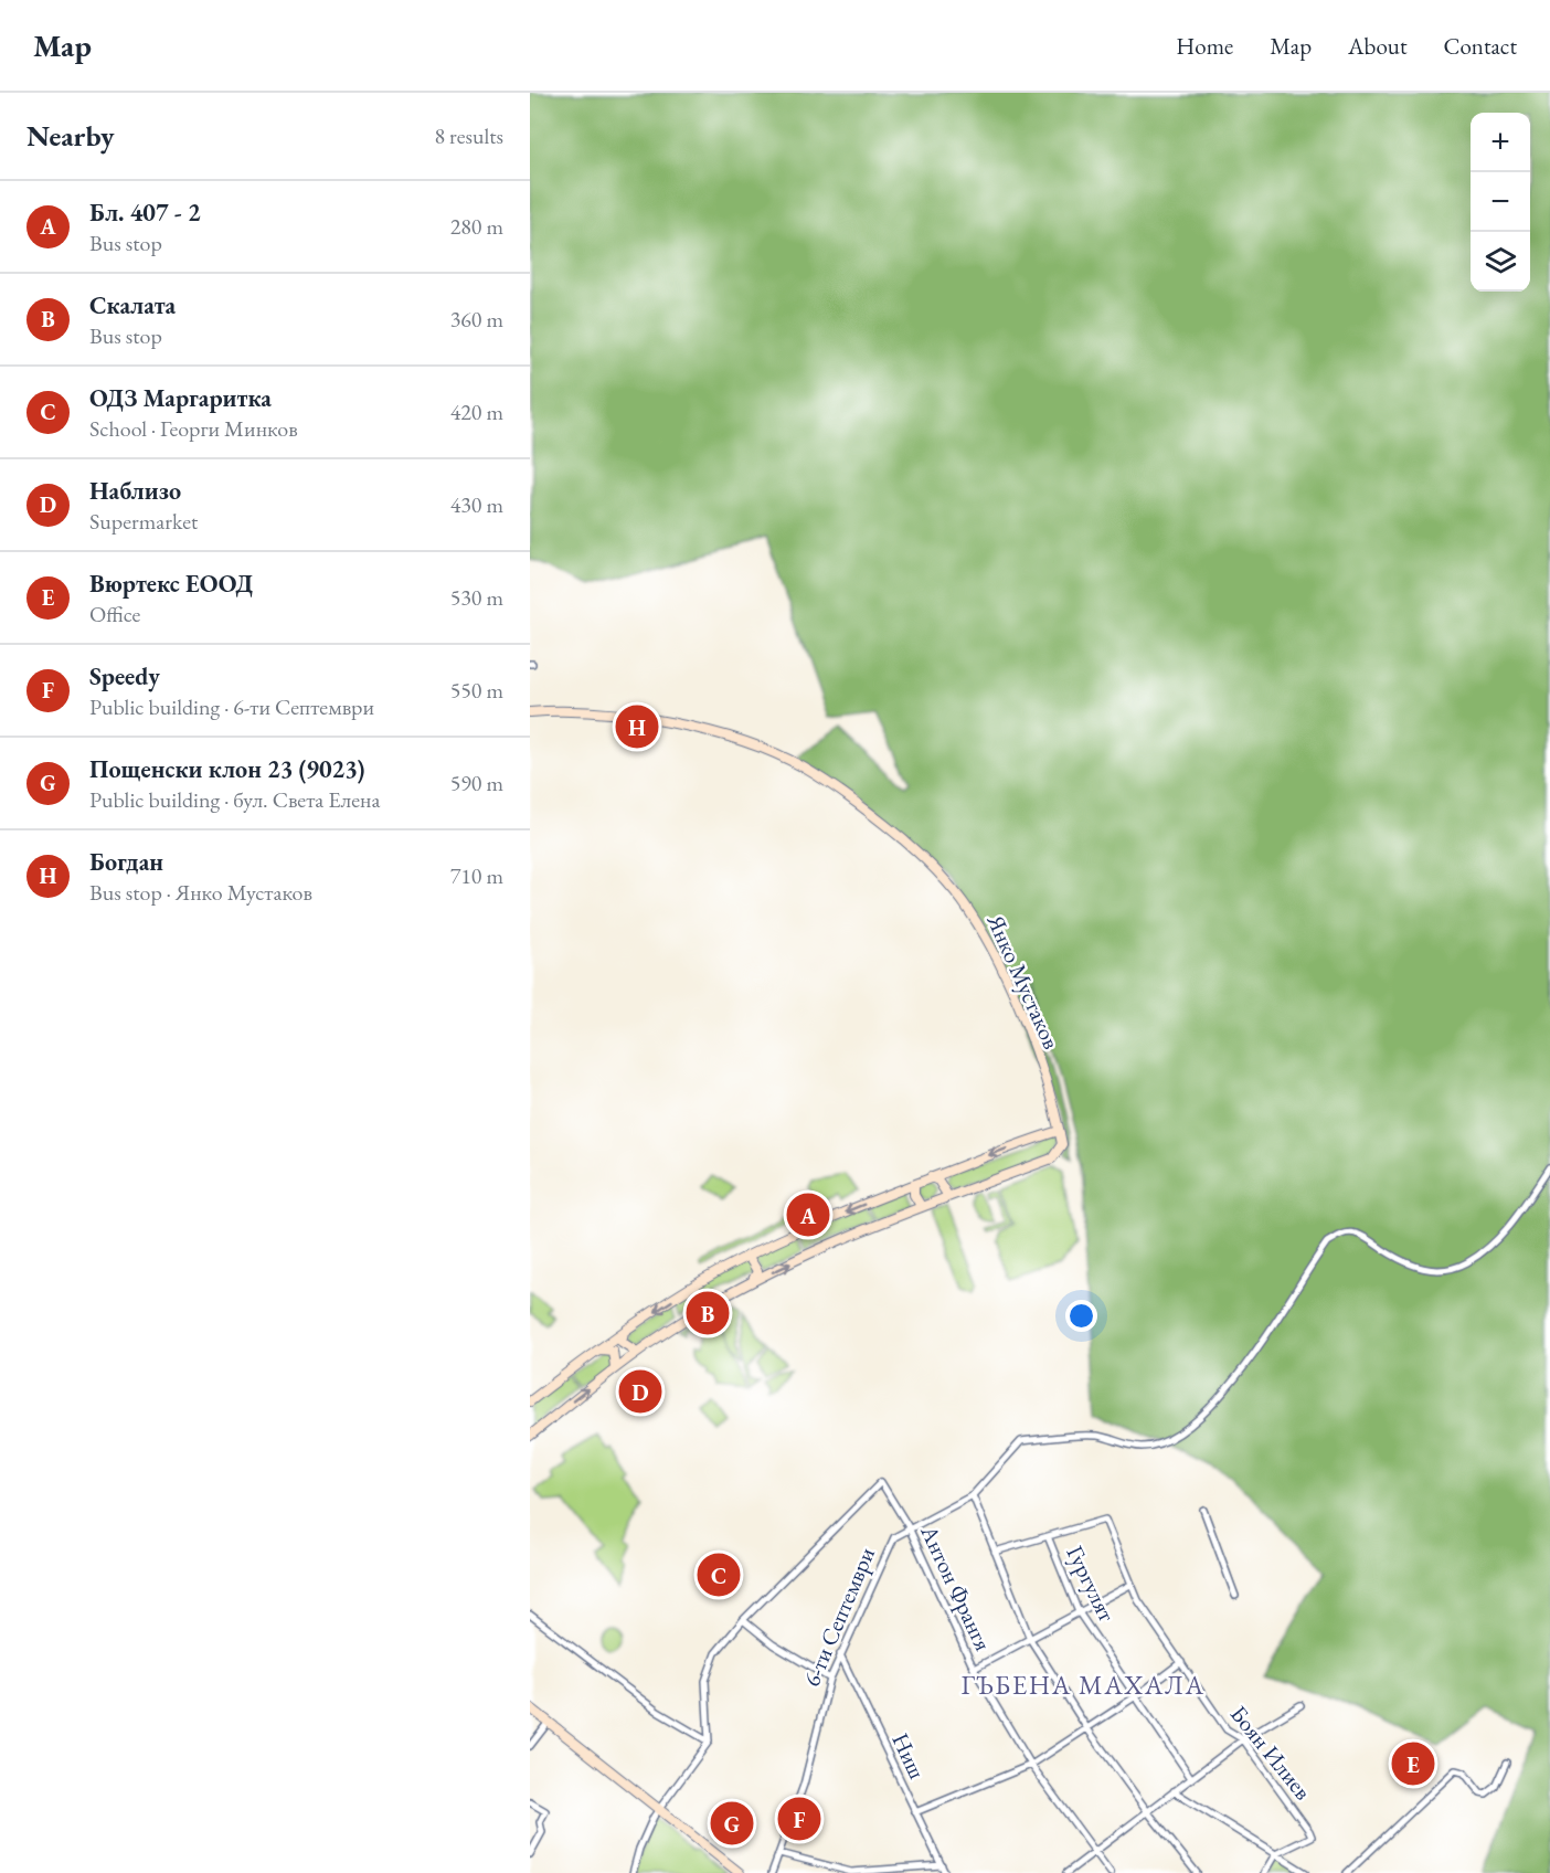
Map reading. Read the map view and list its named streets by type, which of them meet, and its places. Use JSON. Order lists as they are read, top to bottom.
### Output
{
  "streets": {
    "street": [
      "Янко Мустаков",
      "Гургулят",
      "Антон Франгя",
      "6-ти Септември",
      "Боян Илиев",
      "Ниш"
    ]
  },
  "crossings": [
    ["Гургулят", "Боян Илиев"],
    ["Антон Франгя", "6-ти Септември"],
    ["6-ти Септември", "Ниш"]
  ],
  "districts": ["ГЪБЕНА МАХАЛА"],
  "page": {
    "header": "Map",
    "nav": [
      "Home",
      "Map",
      "About",
      "Contact"
    ],
    "heading": ["Nearby", "8 results"],
    "map_buttons": ["+", "−"],
    "list": [
      {
        "mark": "A",
        "name": "Бл. 407 - 2",
        "note": "Bus stop",
        "value": "280 m"
      },
      {
        "mark": "B",
        "name": "Скалата",
        "note": "Bus stop",
        "value": "360 m"
      },
      {
        "mark": "C",
        "name": "ОДЗ Маргаритка",
        "note": "School · Георги Минков",
        "value": "420 m"
      },
      {
        "mark": "D",
        "name": "Наблизо",
        "note": "Supermarket",
        "value": "430 m"
      },
      {
        "mark": "E",
        "name": "Вюртекс ЕООД",
        "note": "Office",
        "value": "530 m"
      },
      {
        "mark": "F",
        "name": "Speedy",
        "note": "Public building · 6-ти Септември",
        "value": "550 m"
      },
      {
        "mark": "G",
        "name": "Пощенски клон 23 (9023)",
        "note": "Public building · бул. Света Елена",
        "value": "590 m"
      },
      {
        "mark": "H",
        "name": "Богдан",
        "note": "Bus stop · Янко Мустаков",
        "value": "710 m"
      }
    ],
    "pins": [
      "H",
      "A",
      "B",
      "D",
      "C",
      "E",
      "F",
      "G"
    ]
  }
}
